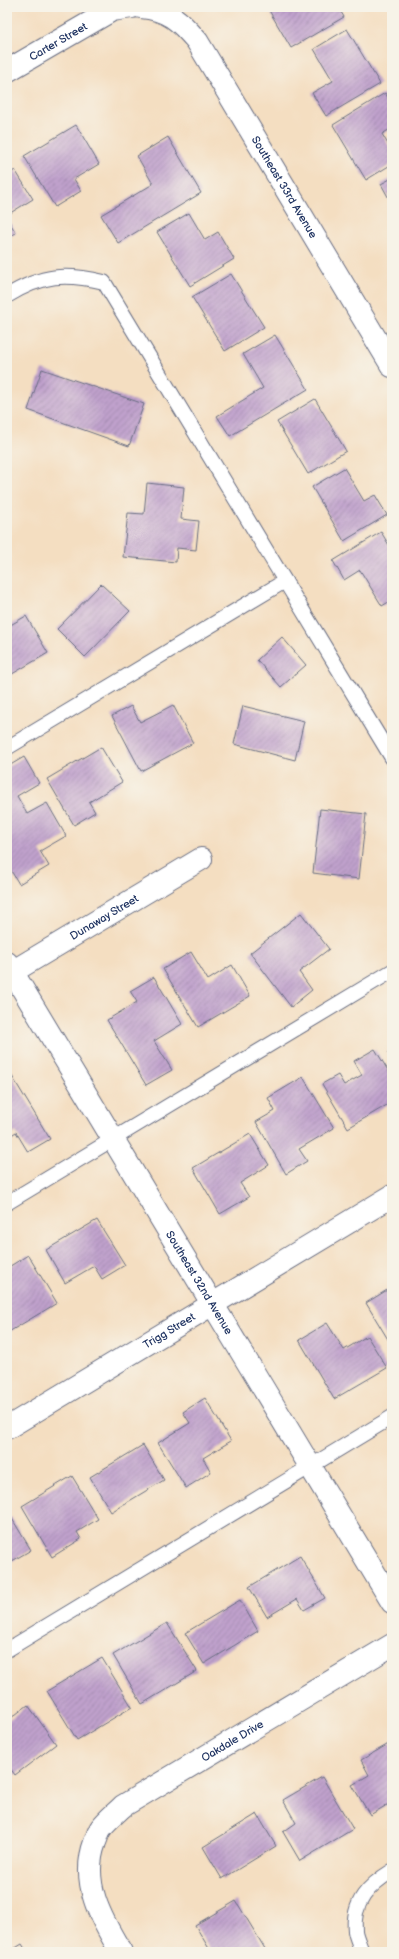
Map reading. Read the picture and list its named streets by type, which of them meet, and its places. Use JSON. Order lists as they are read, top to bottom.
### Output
{
  "streets": {
    "street": [
      "Carter Street",
      "Southeast 33rd Avenue",
      "Dunaway Street",
      "Southeast 32nd Avenue",
      "Trigg Street",
      "Oakdale Drive"
    ]
  },
  "crossings": [
    ["Dunaway Street", "Southeast 32nd Avenue"],
    ["Southeast 32nd Avenue", "Trigg Street"]
  ]
}
